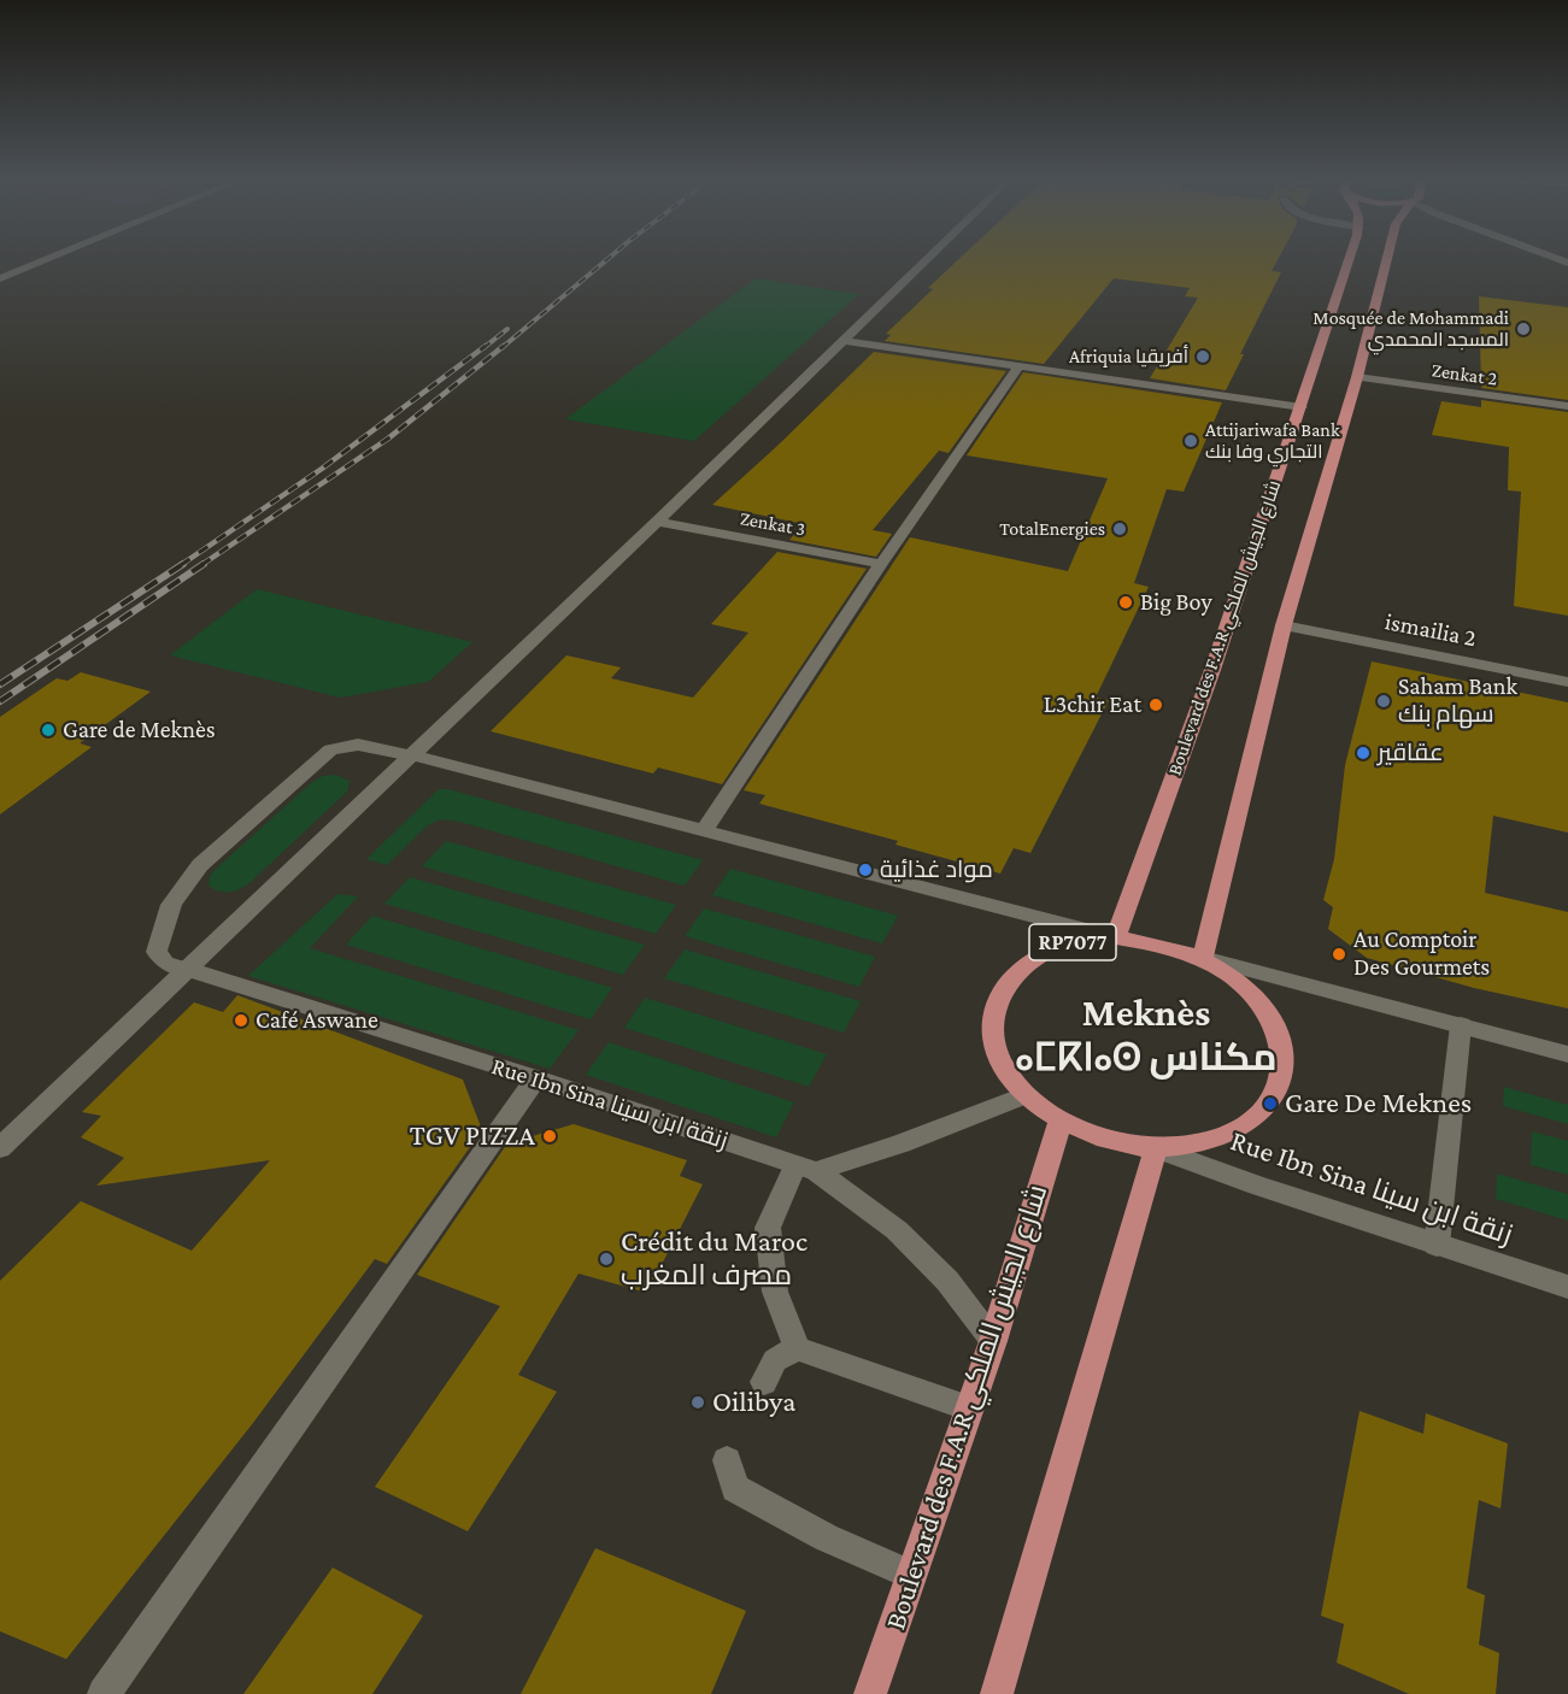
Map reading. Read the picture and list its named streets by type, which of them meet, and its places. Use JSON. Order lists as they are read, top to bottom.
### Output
{
  "streets": {
    "main road": ["Boulevard des F.A.R شارع الجيش الملكي", "RP7077"],
    "street": [
      "Zenkat 2",
      "Zenkat 3",
      "ismailia 2",
      "Rue Ibn Sina زنقة ابن سينا"
    ]
  },
  "crossings": [
    ["Boulevard des F.A.R شارع الجيش الملكي", "RP7077"],
    ["Boulevard des F.A.R شارع الجيش الملكي", "Rue Ibn Sina زنقة ابن سينا"],
    ["RP7077", "Rue Ibn Sina زنقة ابن سينا"]
  ],
  "districts": ["Meknès ⴰⵎⴽⵏⴰⵙ مكناس"],
  "places": [
    "Mosquée de Mohammadi المسجد المحمدي",
    "Afriquia أفريقيا",
    "Attijariwafa Bank التجاري وفا بنك",
    "TotalEnergies",
    "Big Boy",
    "Saham Bank سهام بنك",
    "L3chir Eat",
    "Gare de Meknès",
    "عقاقير",
    "مواد غذائية",
    "Au Comptoir Des Gourmets",
    "Café Aswane",
    "Gare De Meknes",
    "TGV PIZZA",
    "Crédit du Maroc مصرف المغرب",
    "Oilibya"
  ]
}
